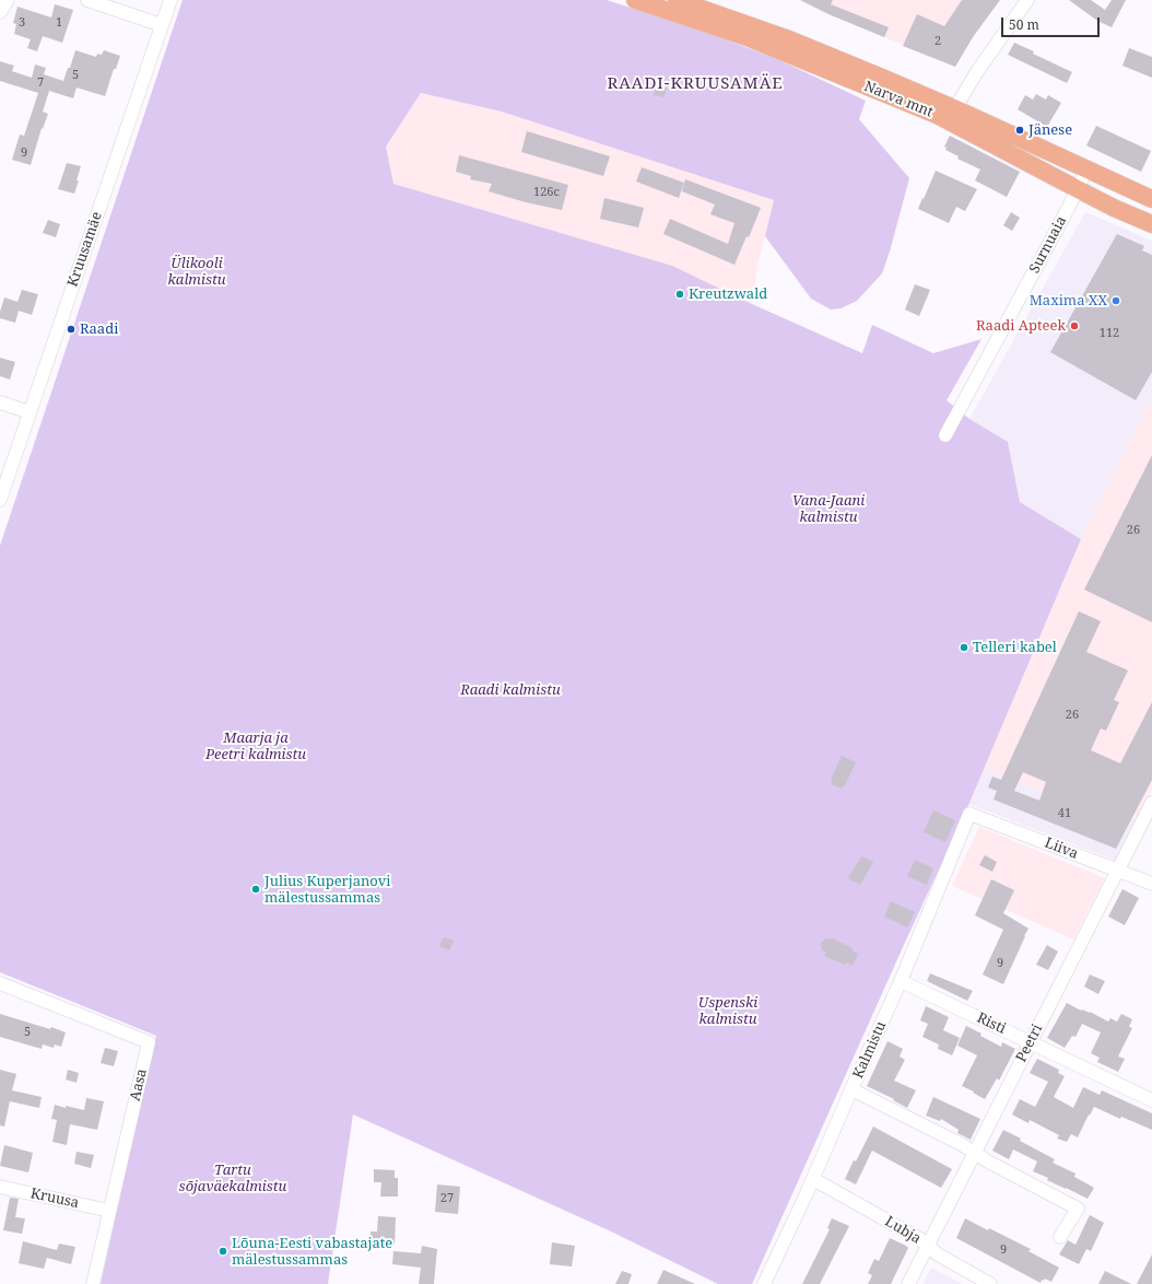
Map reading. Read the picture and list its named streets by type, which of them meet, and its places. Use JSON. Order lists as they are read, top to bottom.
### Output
{
  "streets": {
    "main road": ["Narva mnt"],
    "street": [
      "Surnuaia",
      "Kruusamäe",
      "Liiva",
      "Risti",
      "Peetri",
      "Kalmistu",
      "Aasa",
      "Kruusa",
      "Lubja"
    ]
  },
  "crossings": [
    ["Narva mnt", "Surnuaia"],
    ["Liiva", "Peetri"],
    ["Liiva", "Kalmistu"],
    ["Risti", "Peetri"],
    ["Risti", "Kalmistu"],
    ["Peetri", "Lubja"],
    ["Kalmistu", "Lubja"],
    ["Aasa", "Kruusa"]
  ],
  "districts": ["RAADI-KRUUSAMÄE"],
  "parks": [
    "Ülikooli kalmistu",
    "Vana-Jaani kalmistu",
    "Raadi kalmistu",
    "Maarja ja Peetri kalmistu",
    "Uspenski kalmistu",
    "Tartu sõjaväekalmistu"
  ],
  "places": [
    "Jänese",
    "Kreutzwald",
    "Maxima XX",
    "Raadi Apteek",
    "Raadi",
    "Telleri kabel",
    "Julius Kuperjanovi mälestussammas",
    "Lõuna-Eesti vabastajate mälestussammas"
  ],
  "house_numbers": [
    "3",
    "1",
    "2",
    "5",
    "7",
    "9",
    "126c",
    "112",
    "26",
    "26",
    "41",
    "9",
    "5",
    "27",
    "9"
  ],
  "scale_bar": "50 m"
}
